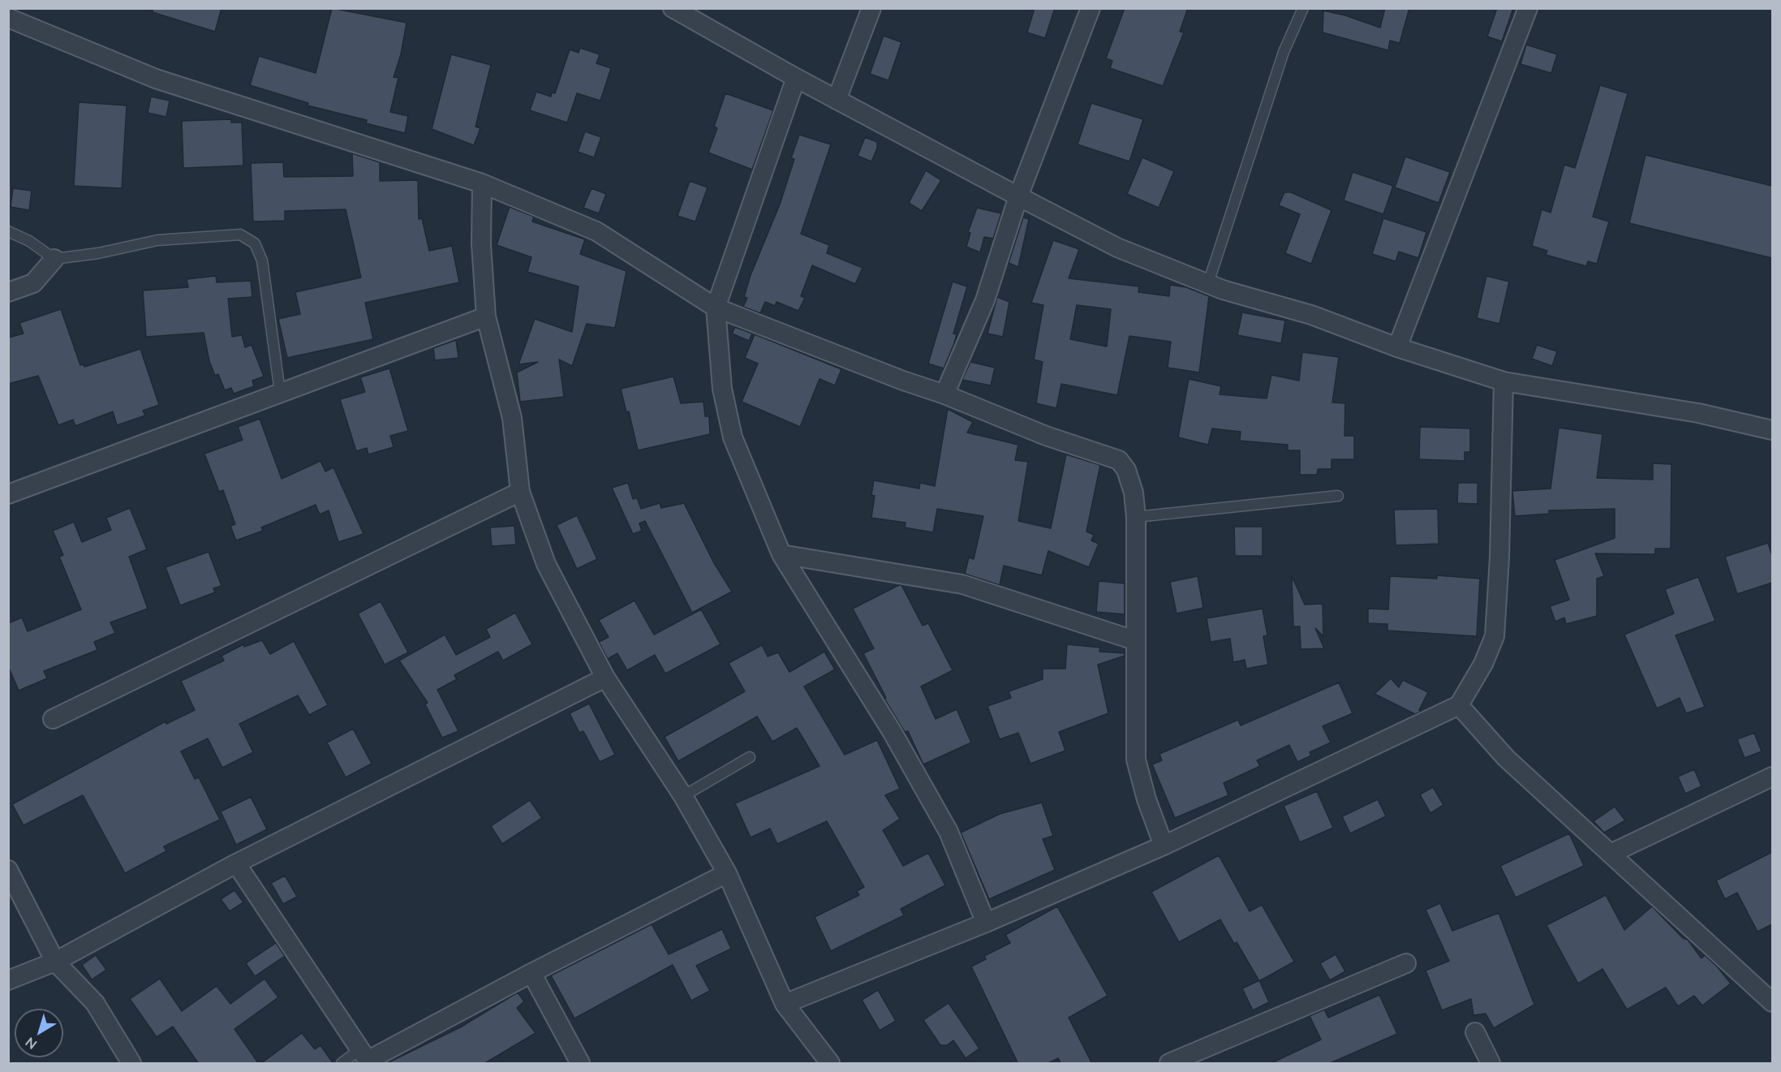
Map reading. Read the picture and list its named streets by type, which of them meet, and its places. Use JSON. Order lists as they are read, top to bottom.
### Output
{
  "north": "bottom left"
}
